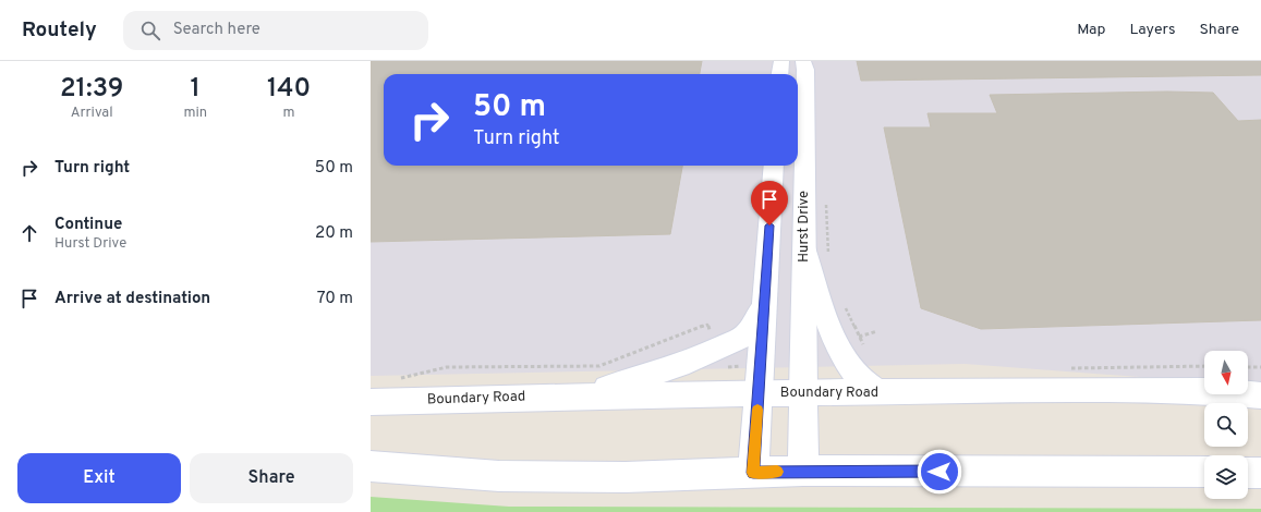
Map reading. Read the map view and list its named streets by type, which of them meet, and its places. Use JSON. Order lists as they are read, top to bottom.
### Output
{
  "streets": {
    "main road": ["Hurst Drive", "Boundary Road"]
  },
  "crossings": [
    ["Hurst Drive", "Boundary Road"]
  ],
  "north": "bottom",
  "page": {
    "header": "Routely",
    "search": "Search here",
    "nav": ["Map", "Layers", "Share"],
    "eta": [
      "21:39",
      "Arrival",
      "1",
      "min",
      "140",
      "m"
    ],
    "turn": ["50 m", "Turn right"],
    "list": [
      {
        "name": "Turn right",
        "value": "50 m"
      },
      {
        "name": "Continue",
        "note": "Hurst Drive",
        "value": "20 m"
      },
      {
        "name": "Arrive at destination",
        "value": "70 m"
      }
    ],
    "buttons": ["Exit", "Share"]
  }
}
